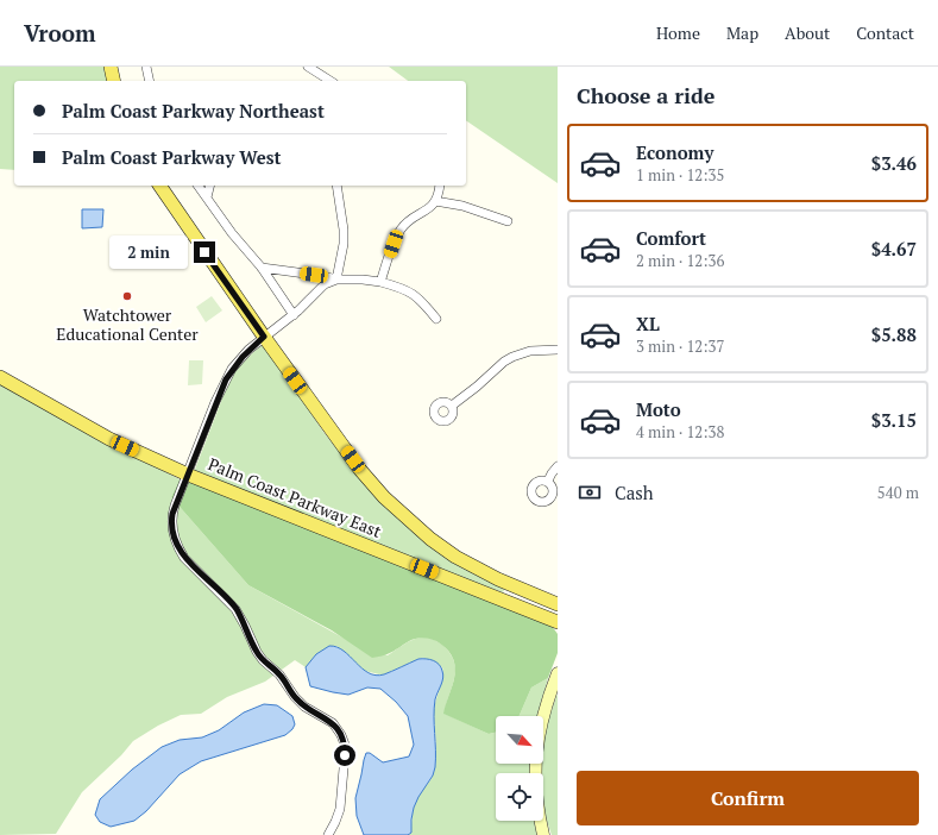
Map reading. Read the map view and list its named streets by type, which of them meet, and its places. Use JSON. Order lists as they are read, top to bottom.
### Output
{
  "streets": {
    "main road": ["Palm Coast Parkway East"]
  },
  "places": ["Watchtower Educational Center"],
  "north": "bottom right",
  "page": {
    "header": "Vroom",
    "nav": [
      "Home",
      "Map",
      "About",
      "Contact"
    ],
    "heading": "Choose a ride",
    "banner": ["Palm Coast Parkway Northeast", "Palm Coast Parkway West"],
    "list": [
      {
        "name": "Economy",
        "note": "1 min · 12:35",
        "value": "$3.46"
      },
      {
        "name": "Comfort",
        "note": "2 min · 12:36",
        "value": "$4.67"
      },
      {
        "name": "XL",
        "note": "3 min · 12:37",
        "value": "$5.88"
      },
      {
        "name": "Moto",
        "note": "4 min · 12:38",
        "value": "$3.15"
      }
    ],
    "bubble": "2 min",
    "pay": ["Cash", "540 m"],
    "buttons": "Confirm"
  }
}
